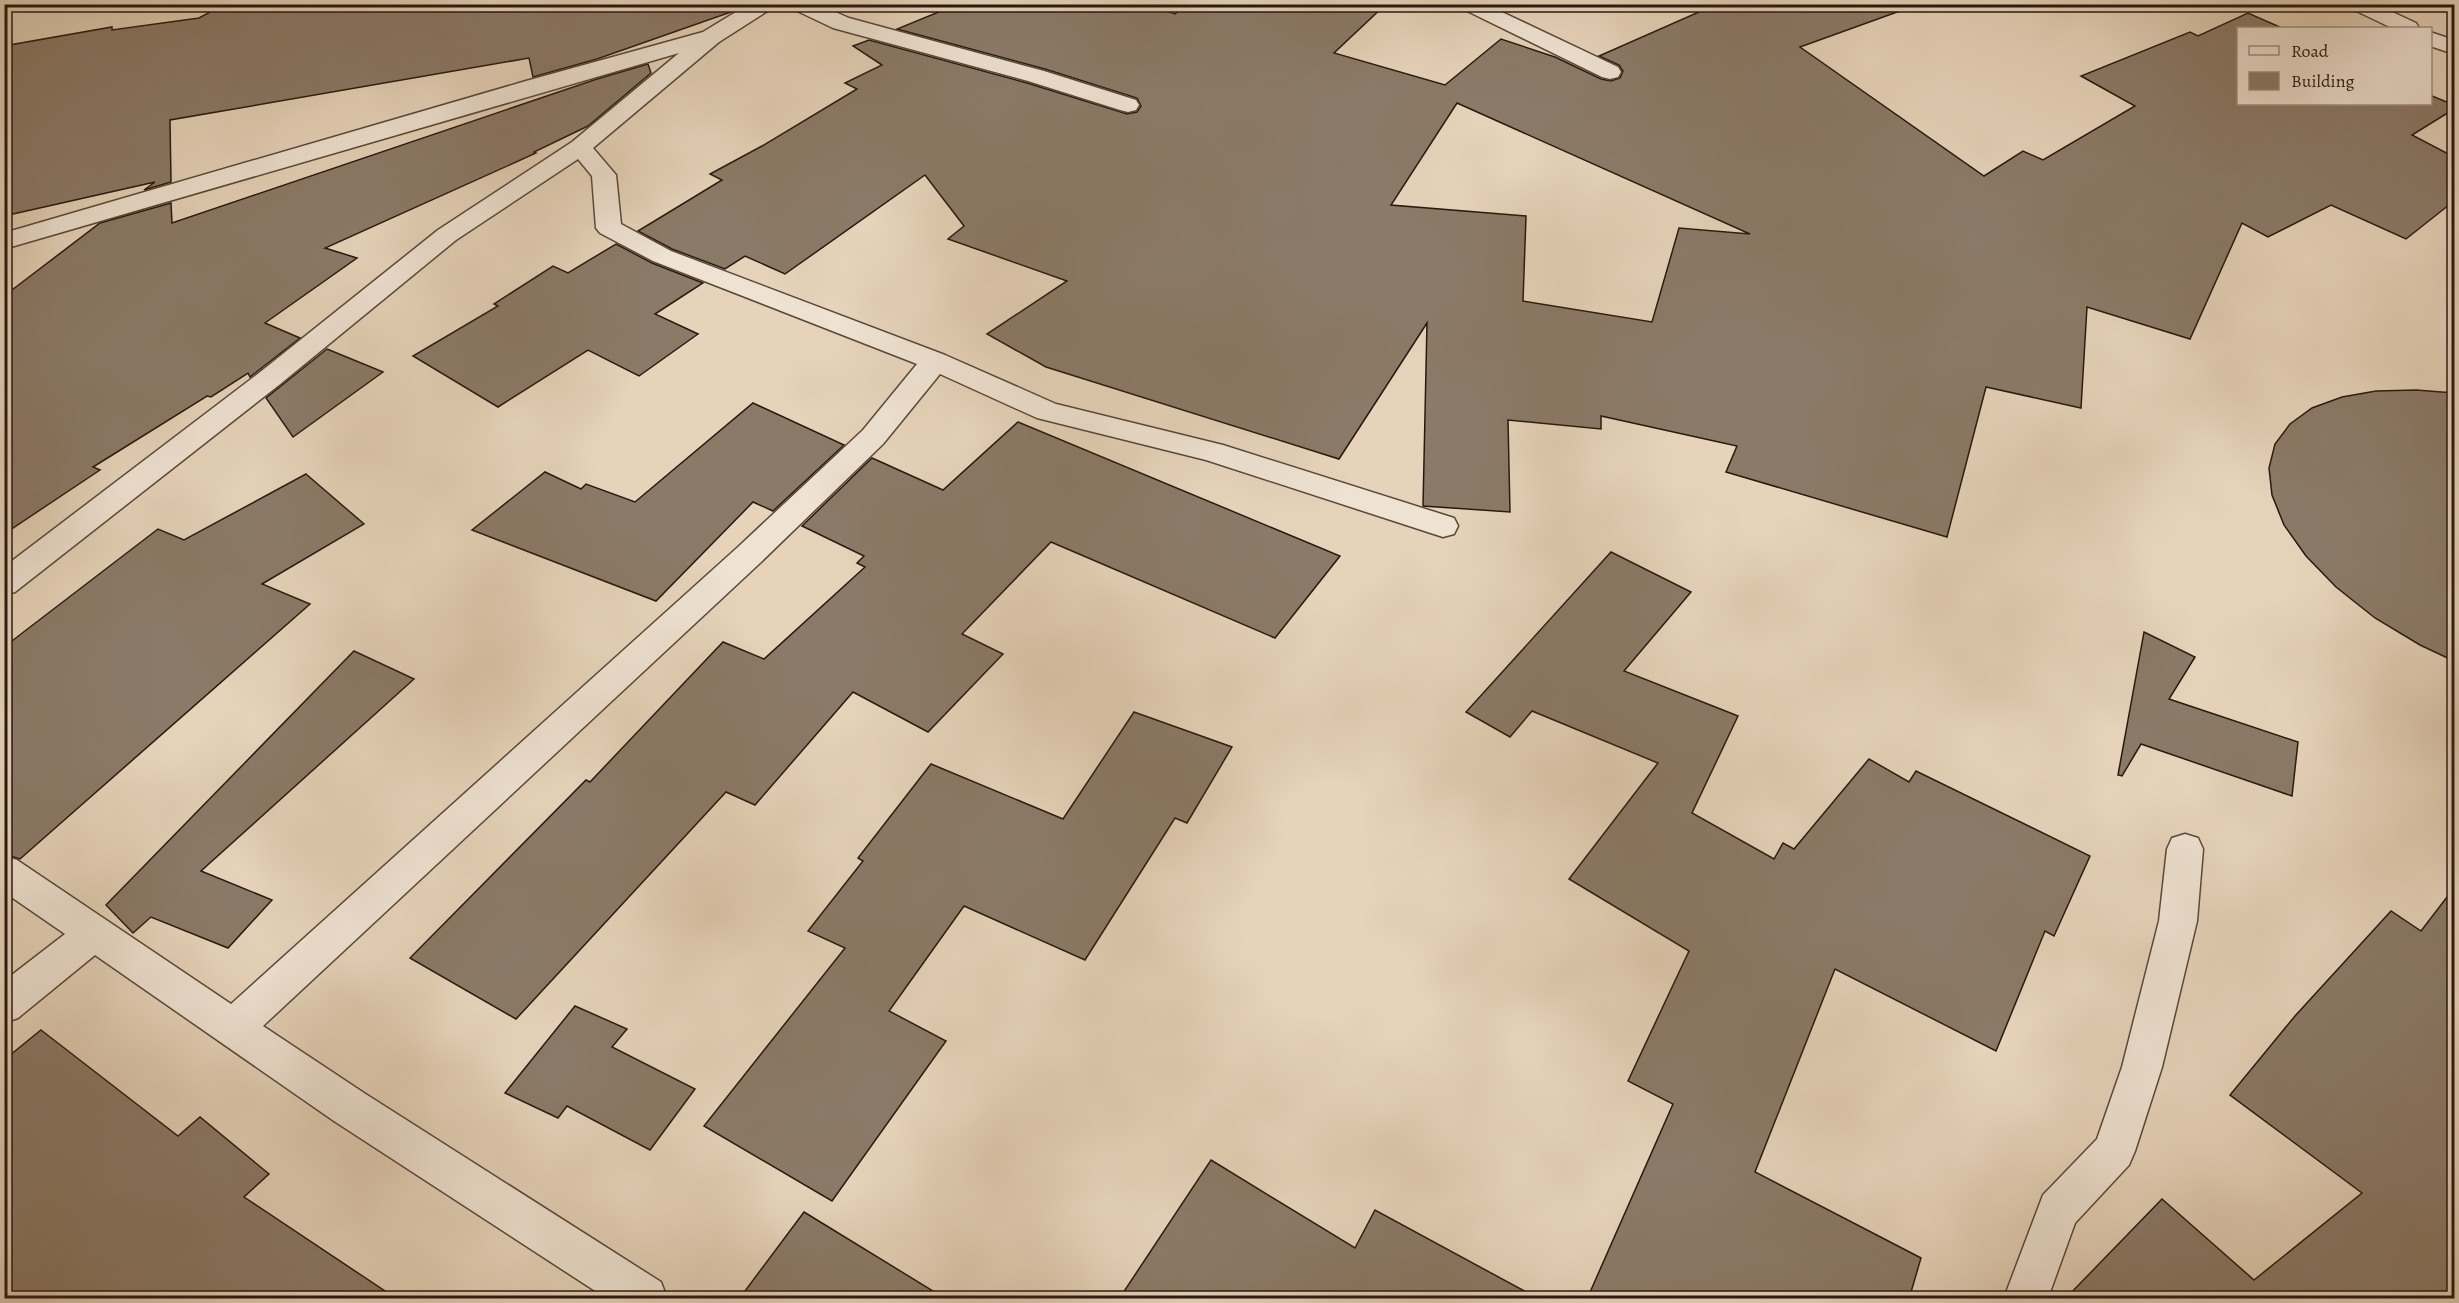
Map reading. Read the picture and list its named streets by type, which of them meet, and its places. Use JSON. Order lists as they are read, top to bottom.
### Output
{
  "legend": ["Road", "Building"]
}
